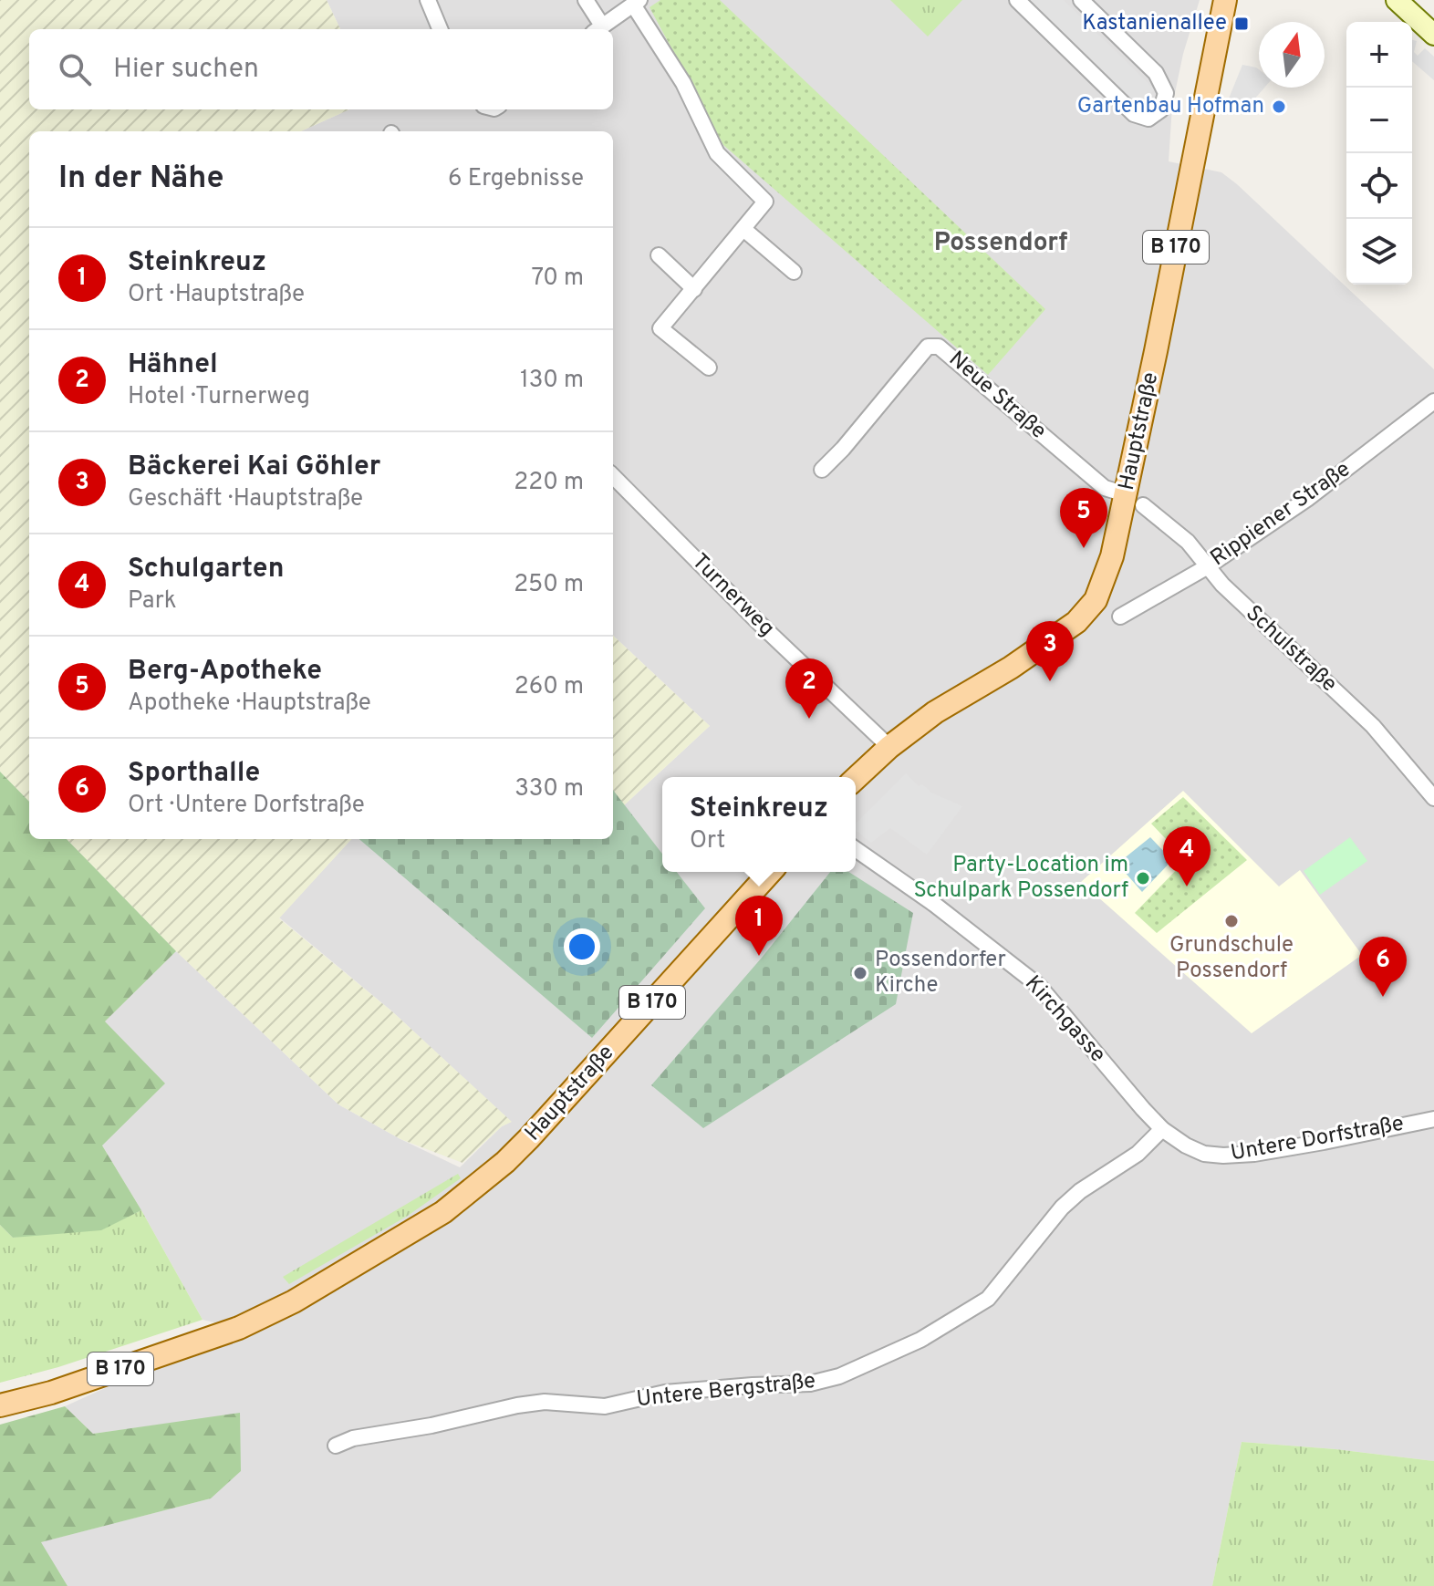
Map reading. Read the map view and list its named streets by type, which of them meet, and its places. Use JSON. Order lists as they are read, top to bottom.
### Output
{
  "streets": {
    "main road": ["B 170", "Hauptstraße"],
    "street": [
      "Neue Straße",
      "Rippiener Straße",
      "Turnerweg",
      "Schulstraße",
      "Kirchgasse",
      "Untere Dorfstraße",
      "Untere Bergstraße"
    ]
  },
  "crossings": [
    ["Neue Straße", "Hauptstraße"],
    ["Neue Straße", "Schulstraße"],
    ["Hauptstraße", "Turnerweg"],
    ["Hauptstraße", "Schulstraße"],
    ["Rippiener Straße", "Schulstraße"],
    ["Kirchgasse", "Untere Dorfstraße"],
    ["Kirchgasse", "Untere Bergstraße"],
    ["Untere Dorfstraße", "Untere Bergstraße"]
  ],
  "districts": ["Possendorf"],
  "places": {
    "transit": ["Kastanienallee"],
    "other": [
      "Gartenbau Hofman",
      "Party-Location im Schulpark Possendorf",
      "Grundschule Possendorf",
      "Possendorfer Kirche"
    ]
  },
  "north": "top",
  "page": {
    "map_buttons": ["+", "−"],
    "search": "Hier suchen",
    "heading": ["In der Nähe", "6 Ergebnisse"],
    "list": [
      {
        "mark": "1",
        "name": "Steinkreuz",
        "note": "Ort · Hauptstraße",
        "value": "70 m"
      },
      {
        "mark": "2",
        "name": "Hähnel",
        "note": "Hotel · Turnerweg",
        "value": "130 m"
      },
      {
        "mark": "3",
        "name": "Bäckerei Kai Göhler",
        "note": "Geschäft · Hauptstraße",
        "value": "220 m"
      },
      {
        "mark": "4",
        "name": "Schulgarten",
        "note": "Park",
        "value": "250 m"
      },
      {
        "mark": "5",
        "name": "Berg-Apotheke",
        "note": "Apotheke · Hauptstraße",
        "value": "260 m"
      },
      {
        "mark": "6",
        "name": "Sporthalle",
        "note": "Ort · Untere Dorfstraße",
        "value": "330 m"
      }
    ],
    "pins": [
      "5",
      "3",
      "2",
      "4",
      "1",
      "6"
    ],
    "popup": ["Steinkreuz", "Ort"]
  }
}
